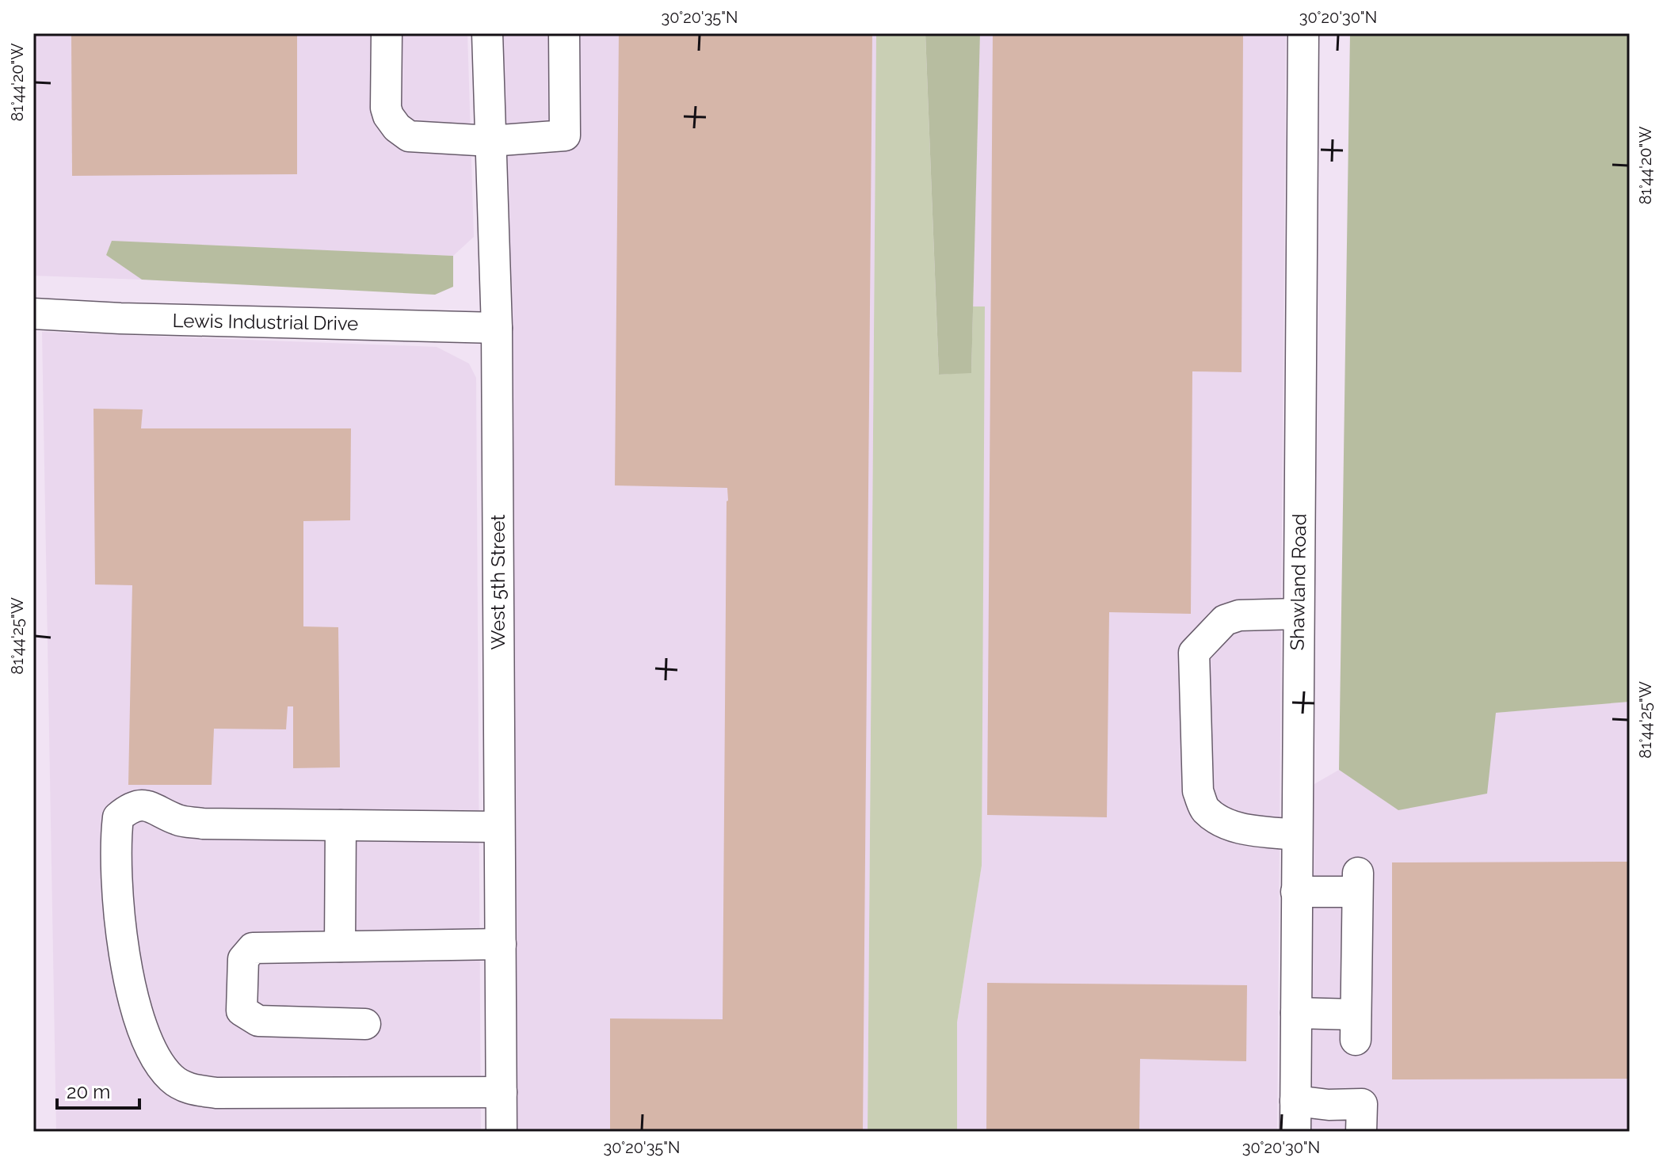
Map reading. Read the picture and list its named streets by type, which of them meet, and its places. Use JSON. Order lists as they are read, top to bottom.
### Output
{
  "streets": {
    "street": ["Lewis Industrial Drive", "West 5th Street", "Shawland Road"]
  },
  "crossings": [
    ["Lewis Industrial Drive", "West 5th Street"]
  ],
  "scale_bar": "20 m",
  "coordinates": [
    "30°20'35\"N",
    "30°20'30\"N",
    "81°44'20\"W",
    "81°44'25\"W"
  ]
}
